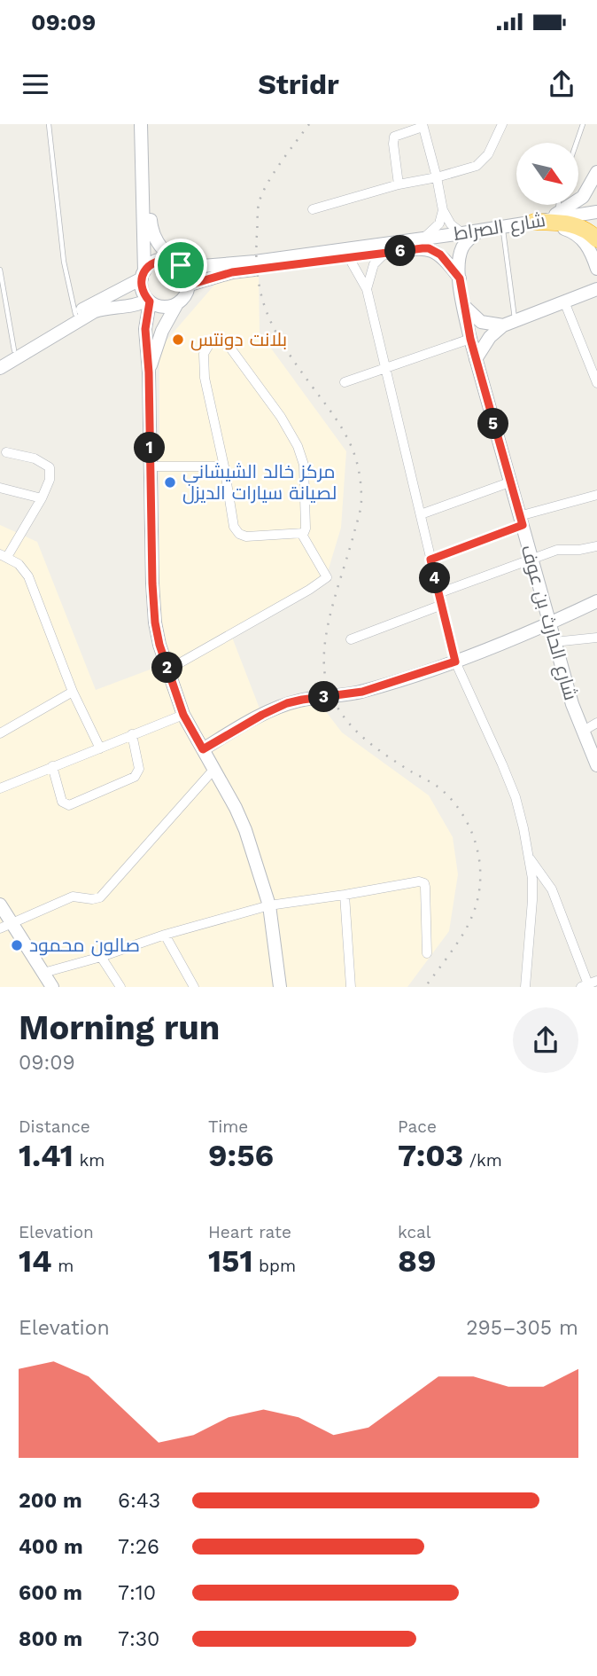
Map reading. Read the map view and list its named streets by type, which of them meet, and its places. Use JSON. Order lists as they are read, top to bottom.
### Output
{
  "streets": {
    "street": ["شارع الصراط", "شارع الحارث بن عوف"]
  },
  "crossings": [
    ["شارع الصراط", "شارع الحارث بن عوف"]
  ],
  "places": ["بلانت دونتس", "مركز خالد الشيشاني لصيانة سيارات الديزل", "صالون محمود"],
  "north": "bottom right",
  "page": {
    "status": "09:09",
    "header": "Stridr",
    "pins": [
      "6",
      "5",
      "1",
      "4",
      "2",
      "3"
    ],
    "heading": ["Morning run", "09:09"],
    "stats": [
      ["Distance", "1.41 km"],
      ["Time", "9:56"],
      ["Pace", "7:03 /km"],
      ["Elevation", "14 m"],
      ["Heart rate", "151 bpm"],
      ["kcal", "89"]
    ],
    "chart": ["Elevation", "295–305 m"],
    "list": [
      {
        "name": "200 m",
        "note": "6:43"
      },
      {
        "name": "400 m",
        "note": "7:26"
      },
      {
        "name": "600 m",
        "note": "7:10"
      },
      {
        "name": "800 m",
        "note": "7:30"
      }
    ]
  }
}
